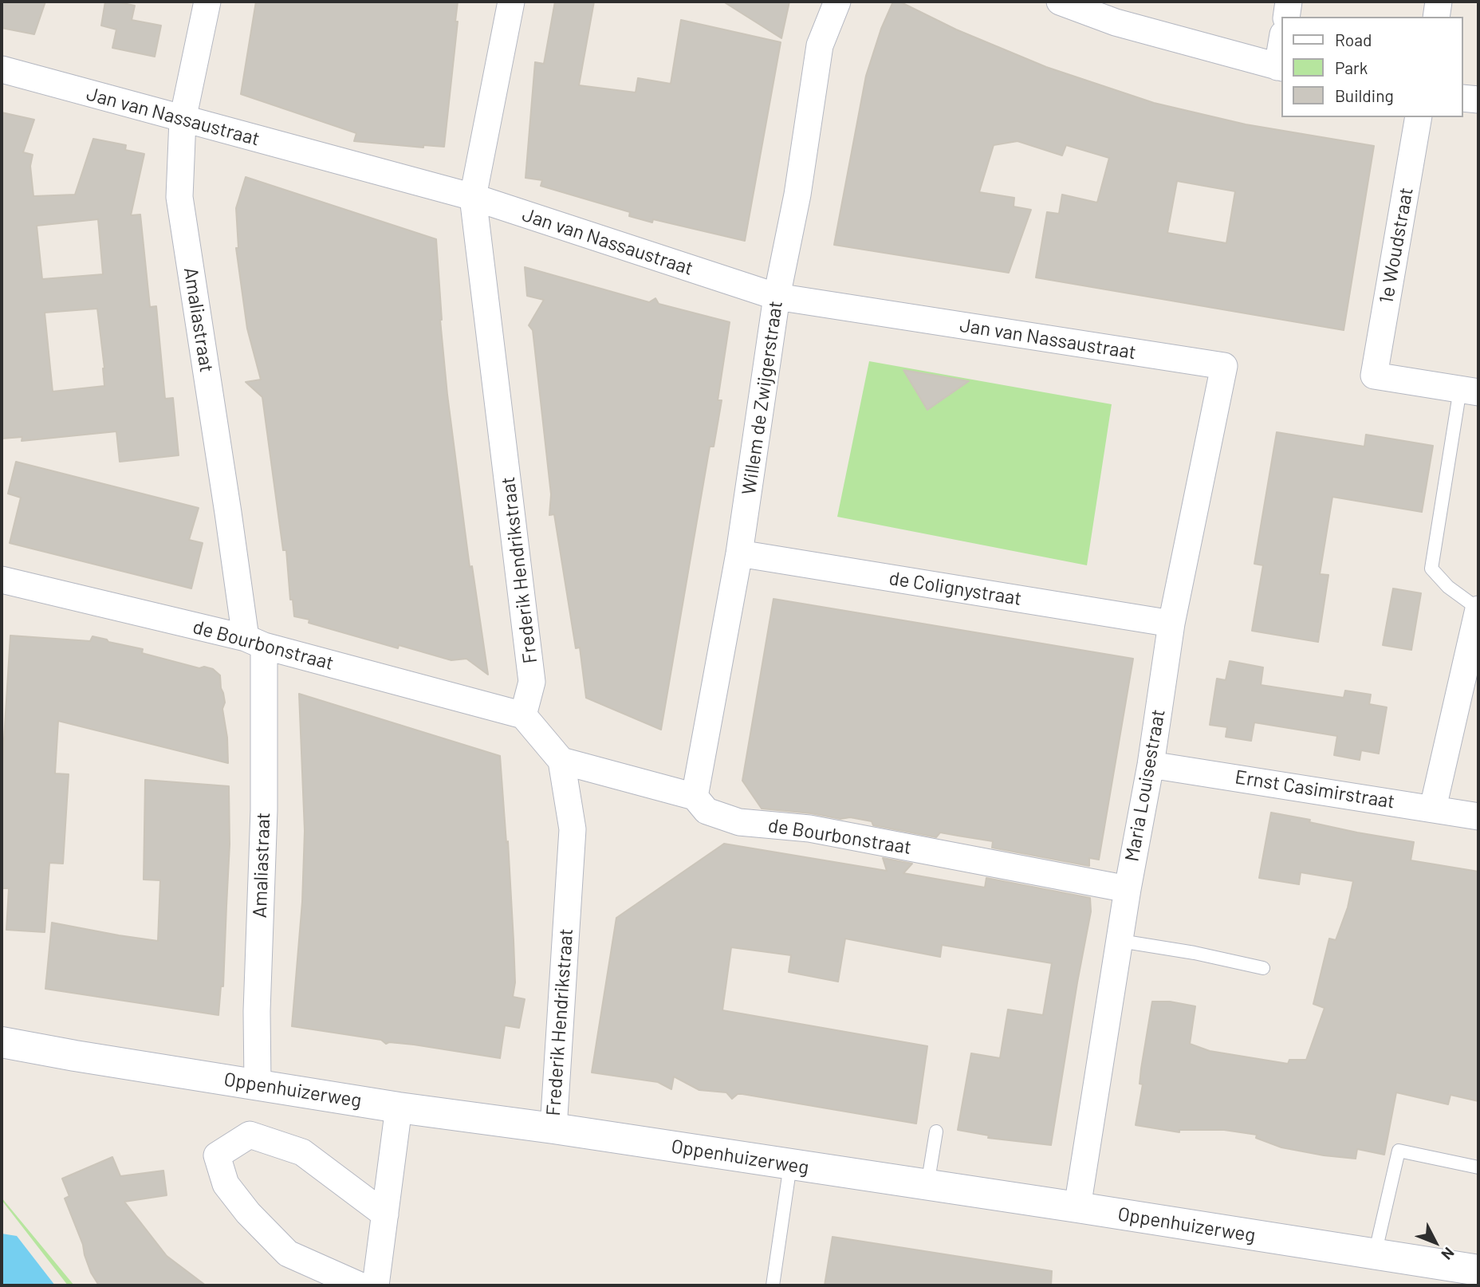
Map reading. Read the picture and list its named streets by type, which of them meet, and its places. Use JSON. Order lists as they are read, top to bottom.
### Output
{
  "streets": {
    "main road": ["Oppenhuizerweg"],
    "street": [
      "Jan van Nassaustraat",
      "1e Woudstraat",
      "Amaliastraat",
      "Willem de Zwijgerstraat",
      "Frederik Hendrikstraat",
      "de Colignystraat",
      "de Bourbonstraat",
      "Maria Louisestraat",
      "Ernst Casimirstraat"
    ]
  },
  "crossings": [
    ["Jan van Nassaustraat", "Amaliastraat"],
    ["Jan van Nassaustraat", "Willem de Zwijgerstraat"],
    ["Jan van Nassaustraat", "Frederik Hendrikstraat"],
    ["Jan van Nassaustraat", "Maria Louisestraat"],
    ["Amaliastraat", "de Bourbonstraat"],
    ["Amaliastraat", "Oppenhuizerweg"],
    ["Willem de Zwijgerstraat", "de Colignystraat"],
    ["Willem de Zwijgerstraat", "de Bourbonstraat"],
    ["Frederik Hendrikstraat", "de Bourbonstraat"],
    ["Frederik Hendrikstraat", "Oppenhuizerweg"],
    ["de Colignystraat", "Maria Louisestraat"],
    ["de Bourbonstraat", "Maria Louisestraat"],
    ["Maria Louisestraat", "Ernst Casimirstraat"],
    ["Maria Louisestraat", "Oppenhuizerweg"]
  ],
  "legend": ["Road", "Park", "Building"],
  "north": "bottom right"
}
